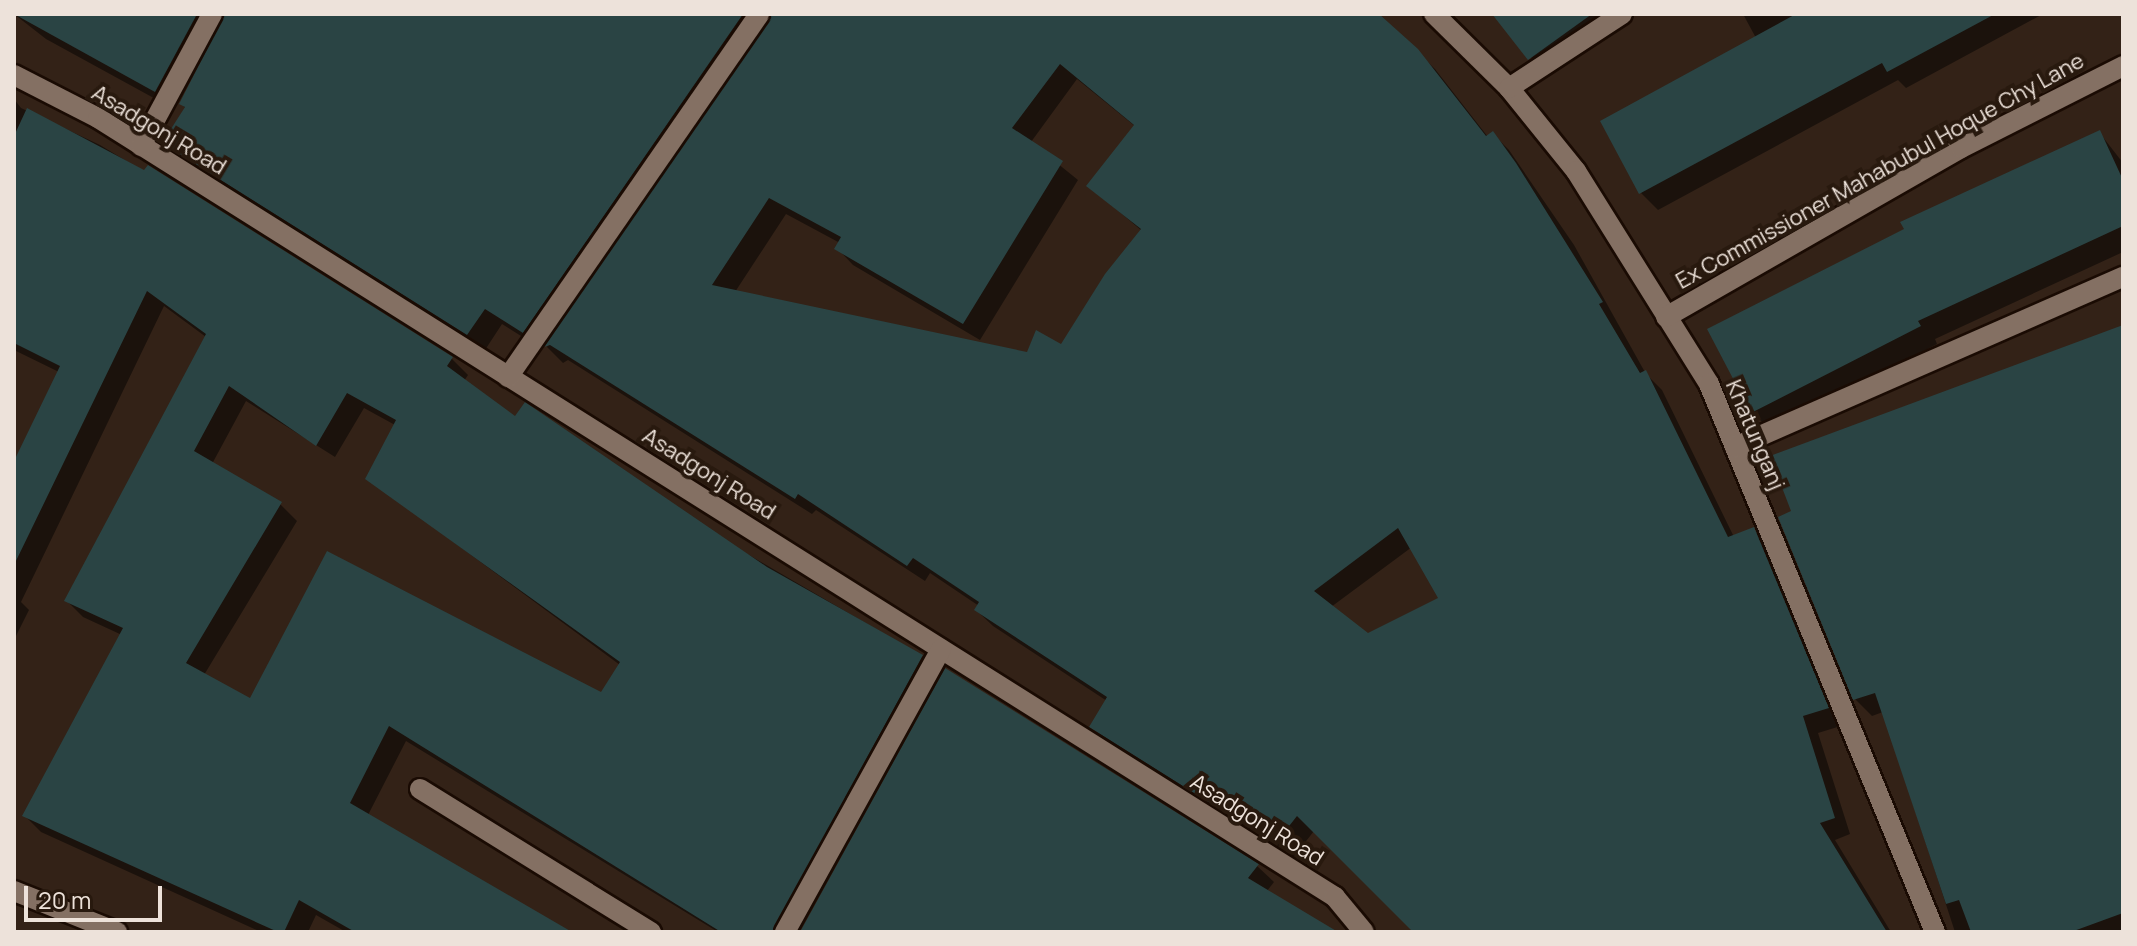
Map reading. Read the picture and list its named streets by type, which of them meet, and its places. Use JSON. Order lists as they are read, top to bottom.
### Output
{
  "streets": {
    "street": ["Asadgonj Road", "Ex Commissioner Mahabubul Hoque Chy Lane", "Khatunganj"]
  },
  "crossings": [
    ["Ex Commissioner Mahabubul Hoque Chy Lane", "Khatunganj"]
  ],
  "scale_bar": "20 m"
}
